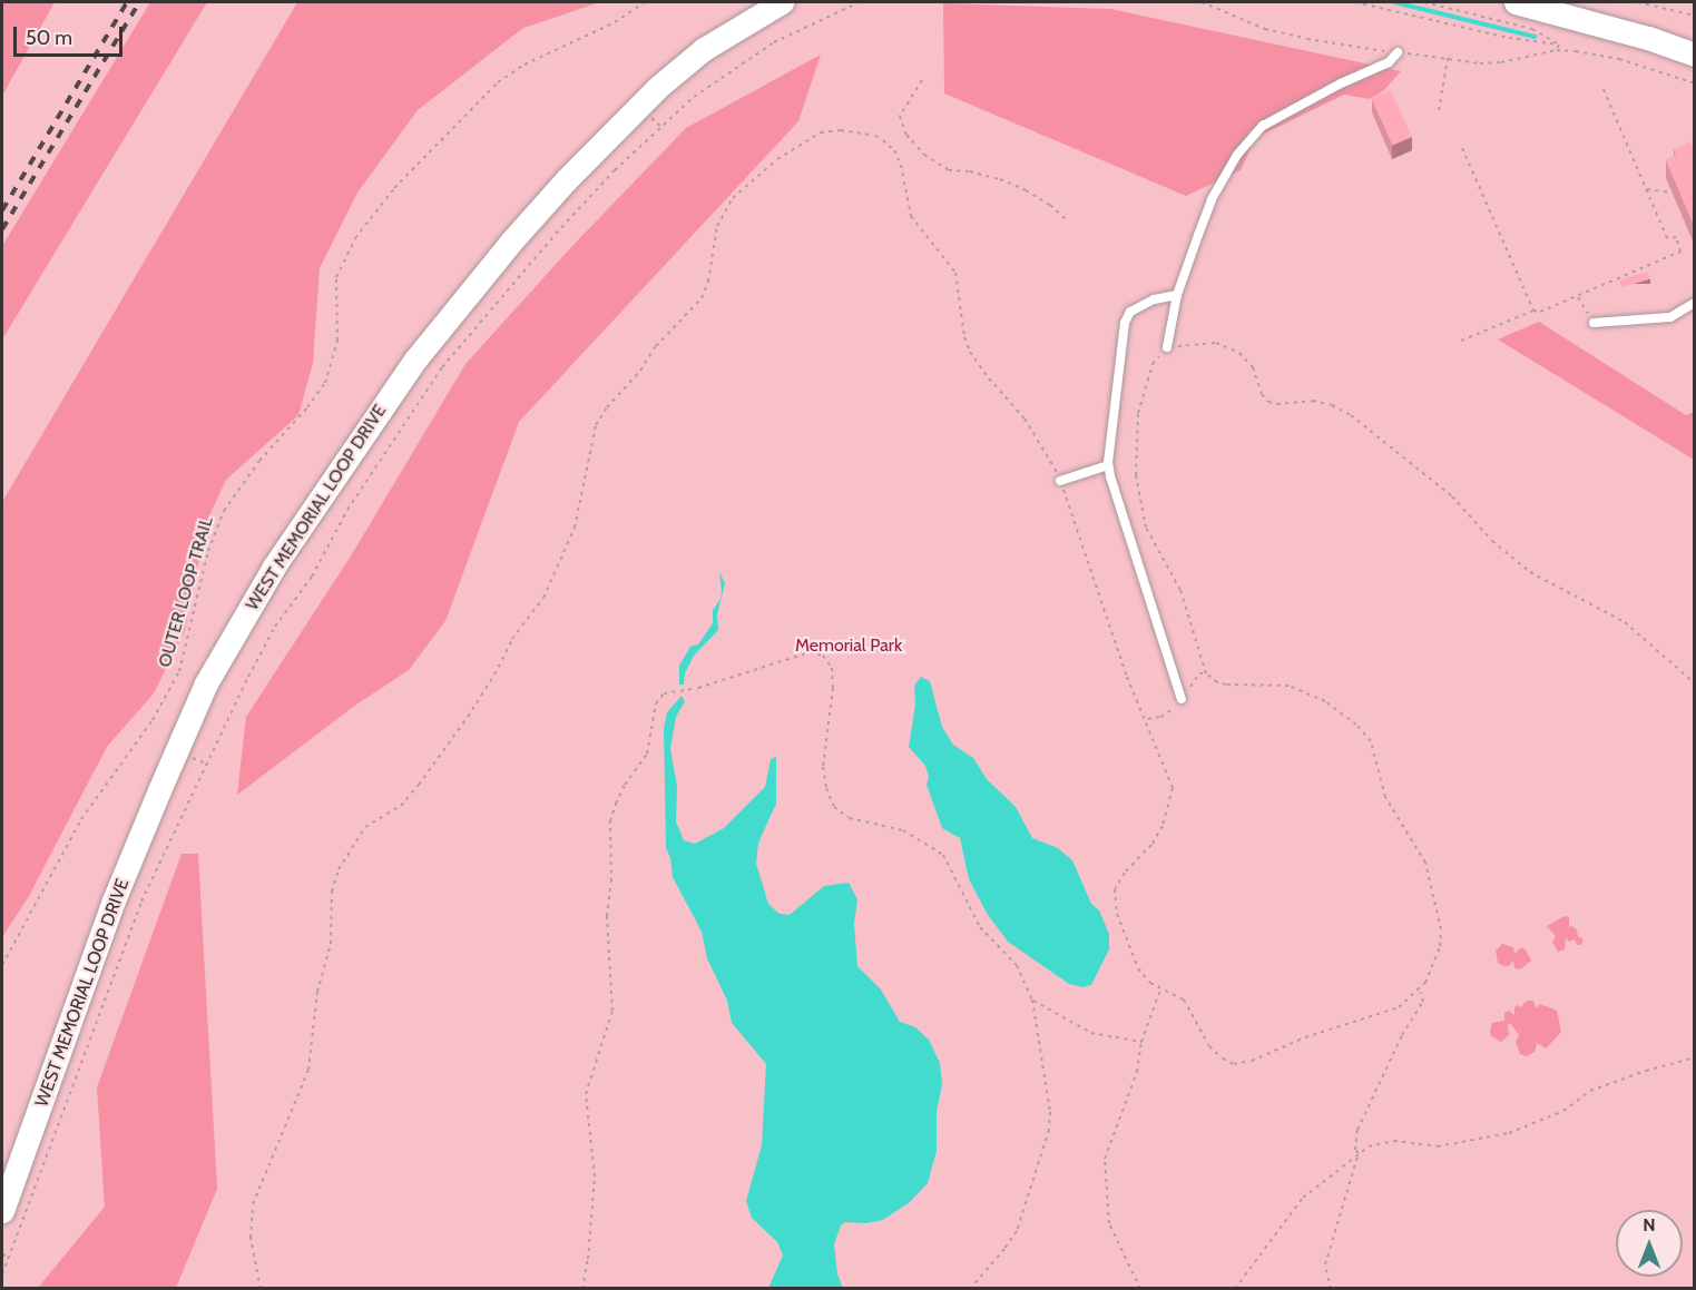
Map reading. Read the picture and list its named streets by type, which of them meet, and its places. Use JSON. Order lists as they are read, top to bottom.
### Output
{
  "streets": {
    "street": ["WEST MEMORIAL LOOP DRIVE"],
    "path": ["OUTER LOOP TRAIL"]
  },
  "parks": ["Memorial Park"],
  "scale_bar": "50 m",
  "north": "top"
}
